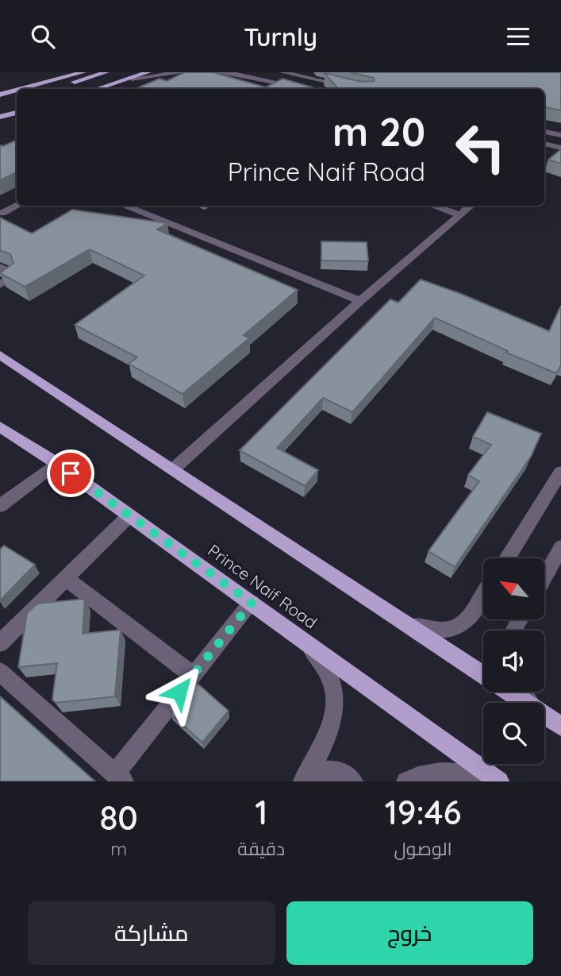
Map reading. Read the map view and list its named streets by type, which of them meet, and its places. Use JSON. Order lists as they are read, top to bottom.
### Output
{
  "streets": {
    "main road": ["Prince Naif Road"]
  },
  "north": "top left",
  "page": {
    "header": "Turnly",
    "turn": ["20 m", "Prince Naif Road"],
    "eta": [
      "19:46",
      "الوصول",
      "1",
      "دقيقة",
      "80",
      "m"
    ],
    "buttons": ["خروج", "مشاركة"]
  }
}
